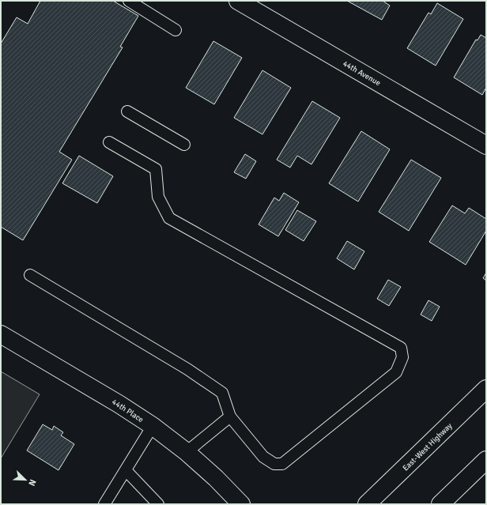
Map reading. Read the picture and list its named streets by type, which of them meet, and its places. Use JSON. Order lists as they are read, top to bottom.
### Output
{
  "streets": {
    "street": ["44th Avenue", "44th Place", "East-West Highway"]
  },
  "north": "bottom right"
}
